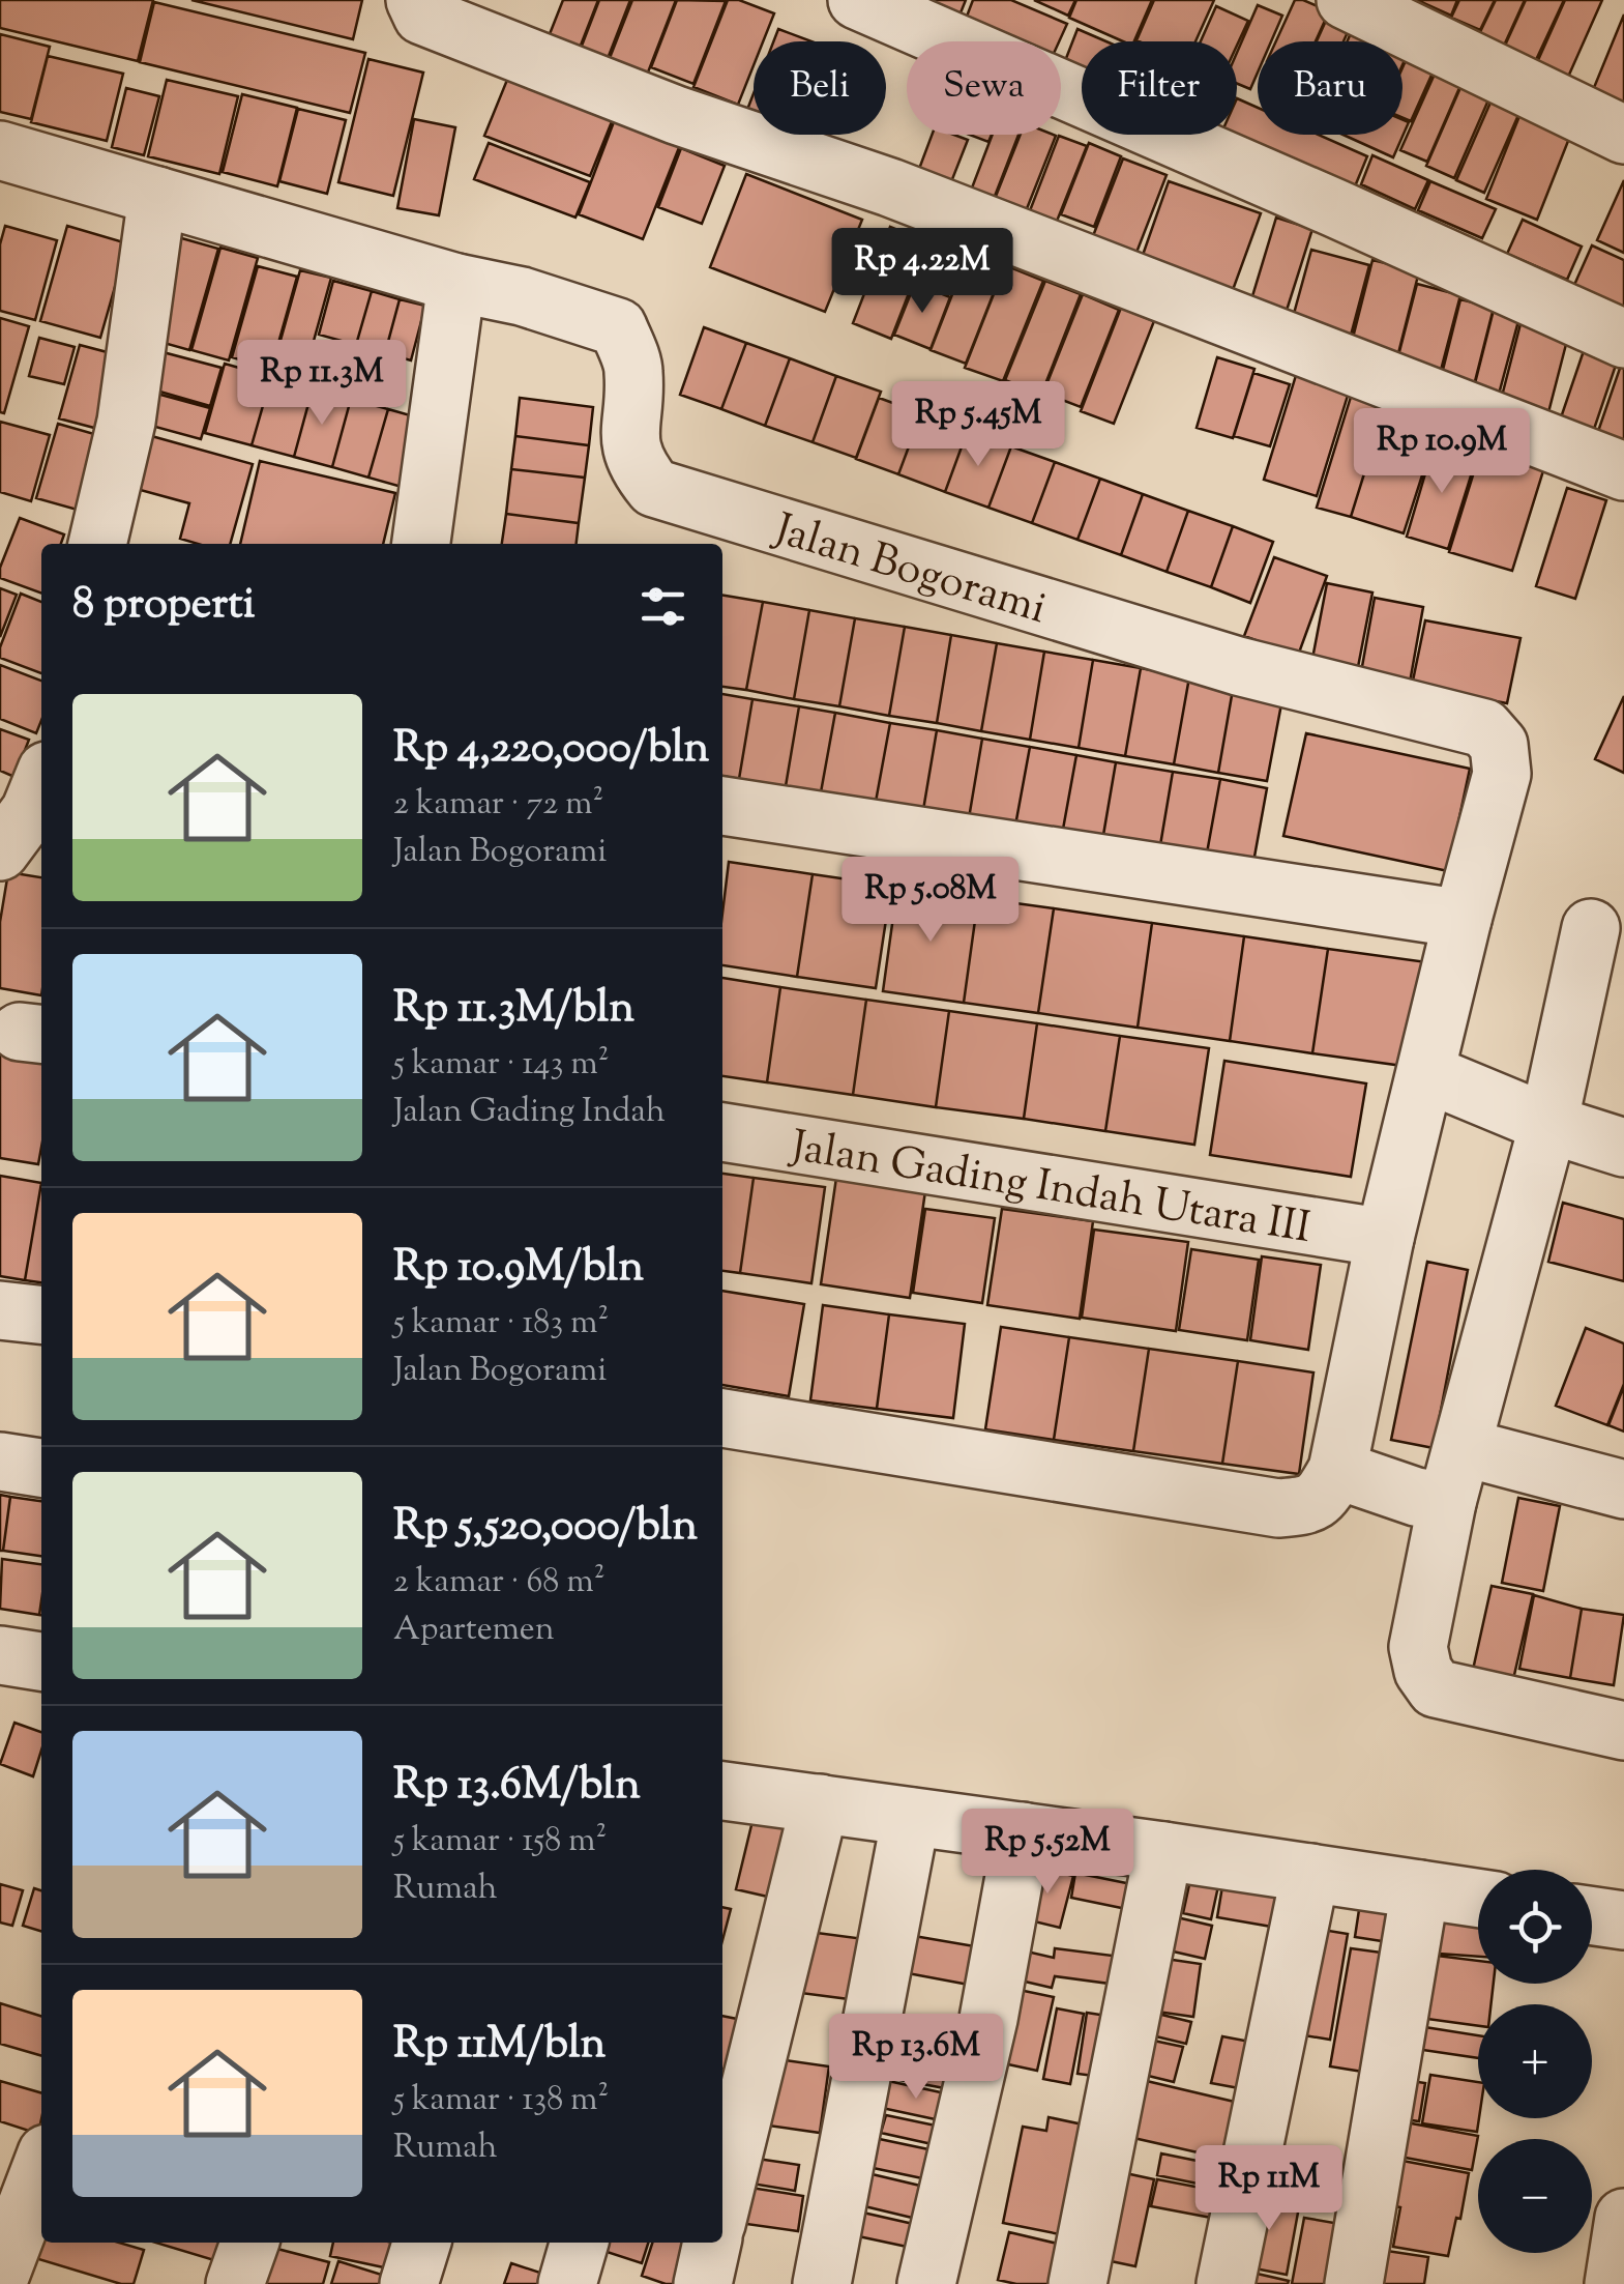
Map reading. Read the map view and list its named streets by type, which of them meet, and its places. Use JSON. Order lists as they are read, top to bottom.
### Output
{
  "streets": {
    "street": ["Jalan Bogorami", "Jalan Gading Indah Utara III"]
  },
  "page": {
    "chip": [
      "Beli",
      "Sewa",
      "Filter",
      "Baru"
    ],
    "price": [
      "Rp 4.22M",
      "Rp 11.3M",
      "Rp 5.45M",
      "Rp 10.9M",
      "Rp 5.08M",
      "Rp 5.52M",
      "Rp 13.6M",
      "Rp 11M"
    ],
    "heading": "8 properti",
    "list": [
      {
        "name": "Rp 4,220,000/bln",
        "note": "2 kamar · 72 m² · Jalan Bogorami"
      },
      {
        "name": "Rp 11.3M/bln",
        "note": "5 kamar · 143 m² · Jalan Gading Indah"
      },
      {
        "name": "Rp 10.9M/bln",
        "note": "5 kamar · 183 m² · Jalan Bogorami"
      },
      {
        "name": "Rp 5,520,000/bln",
        "note": "2 kamar · 68 m² · Apartemen"
      },
      {
        "name": "Rp 13.6M/bln",
        "note": "5 kamar · 158 m² · Rumah"
      },
      {
        "name": "Rp 11M/bln",
        "note": "5 kamar · 138 m² · Rumah"
      }
    ],
    "map_buttons": ["+", "−"]
  }
}
